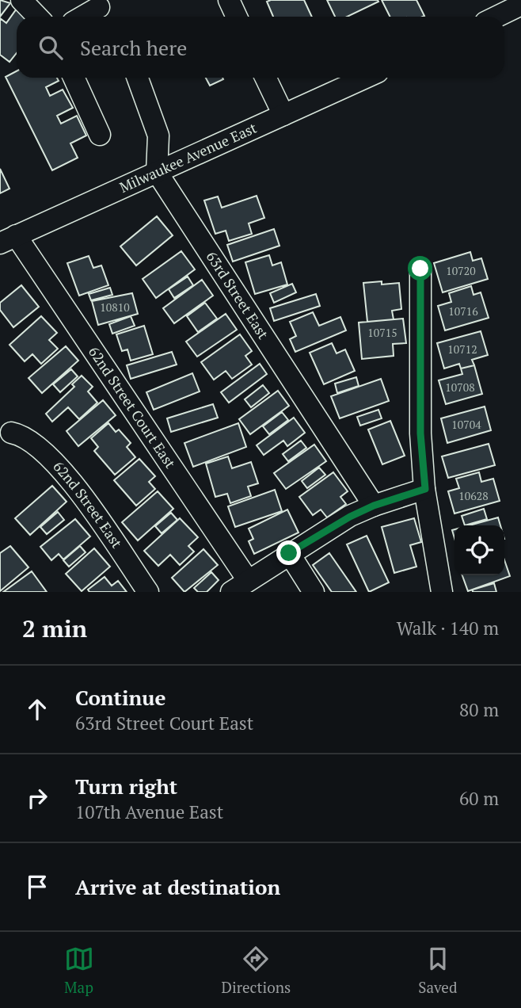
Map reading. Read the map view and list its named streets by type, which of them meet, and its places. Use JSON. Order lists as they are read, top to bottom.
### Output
{
  "streets": {
    "street": [
      "Milwaukee Avenue East",
      "63rd Street East",
      "62nd Street Court East",
      "62nd Street East"
    ]
  },
  "crossings": [
    ["Milwaukee Avenue East", "63rd Street East"],
    ["Milwaukee Avenue East", "62nd Street Court East"]
  ],
  "house_numbers": [
    "10720",
    "10810",
    "10716",
    "10715",
    "10712",
    "10708",
    "10704",
    "10628"
  ],
  "page": {
    "search": "Search here",
    "heading": ["2 min", "Walk · 140 m"],
    "list": [
      ["Continue", "63rd Street Court East", "80 m"],
      ["Turn right", "107th Avenue East", "60 m"],
      "Arrive at destination"
    ],
    "nav": ["Map", "Directions", "Saved"]
  }
}
